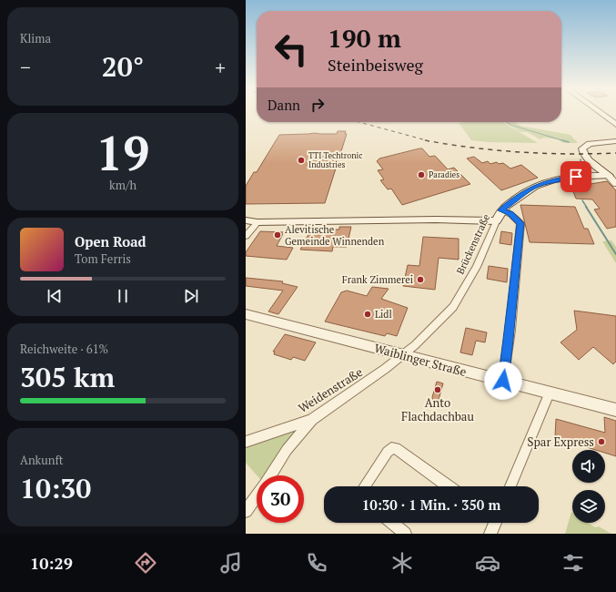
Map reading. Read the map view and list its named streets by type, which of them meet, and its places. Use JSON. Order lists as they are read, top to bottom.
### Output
{
  "streets": {
    "main road": ["Brückenstraße"],
    "street": ["Waiblinger Straße", "Weidenstraße"]
  },
  "crossings": [
    ["Brückenstraße", "Waiblinger Straße"],
    ["Brückenstraße", "Weidenstraße"],
    ["Waiblinger Straße", "Weidenstraße"]
  ],
  "places": [
    "TTI Techtronic Industries",
    "Paradies",
    "Alevitische Gemeinde Winnenden",
    "Frank Zimmerei",
    "Lidl",
    "Anto Flachdachbau",
    "Spar Express"
  ],
  "page": {
    "tile": [
      "Klima",
      ["19", "km/h"],
      ["Reichweite · 61%", "305 km"],
      ["Ankunft", "10:30"]
    ],
    "turn": ["190 m", "Steinbeisweg"],
    "heat": ["−", "20°", "+"],
    "then": "Dann",
    "song": ["Open Road", "Tom Ferris"],
    "limit": "30",
    "trip": "10:30 · 1 Min. · 350 m",
    "tabs": "10:29"
  }
}
